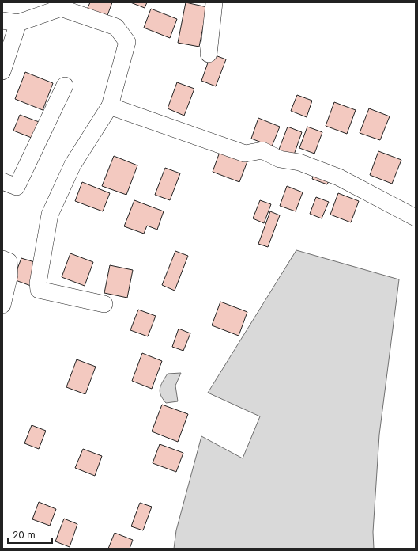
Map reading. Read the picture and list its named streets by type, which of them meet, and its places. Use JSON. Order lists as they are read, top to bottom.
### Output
{
  "scale_bar": "20 m"
}
